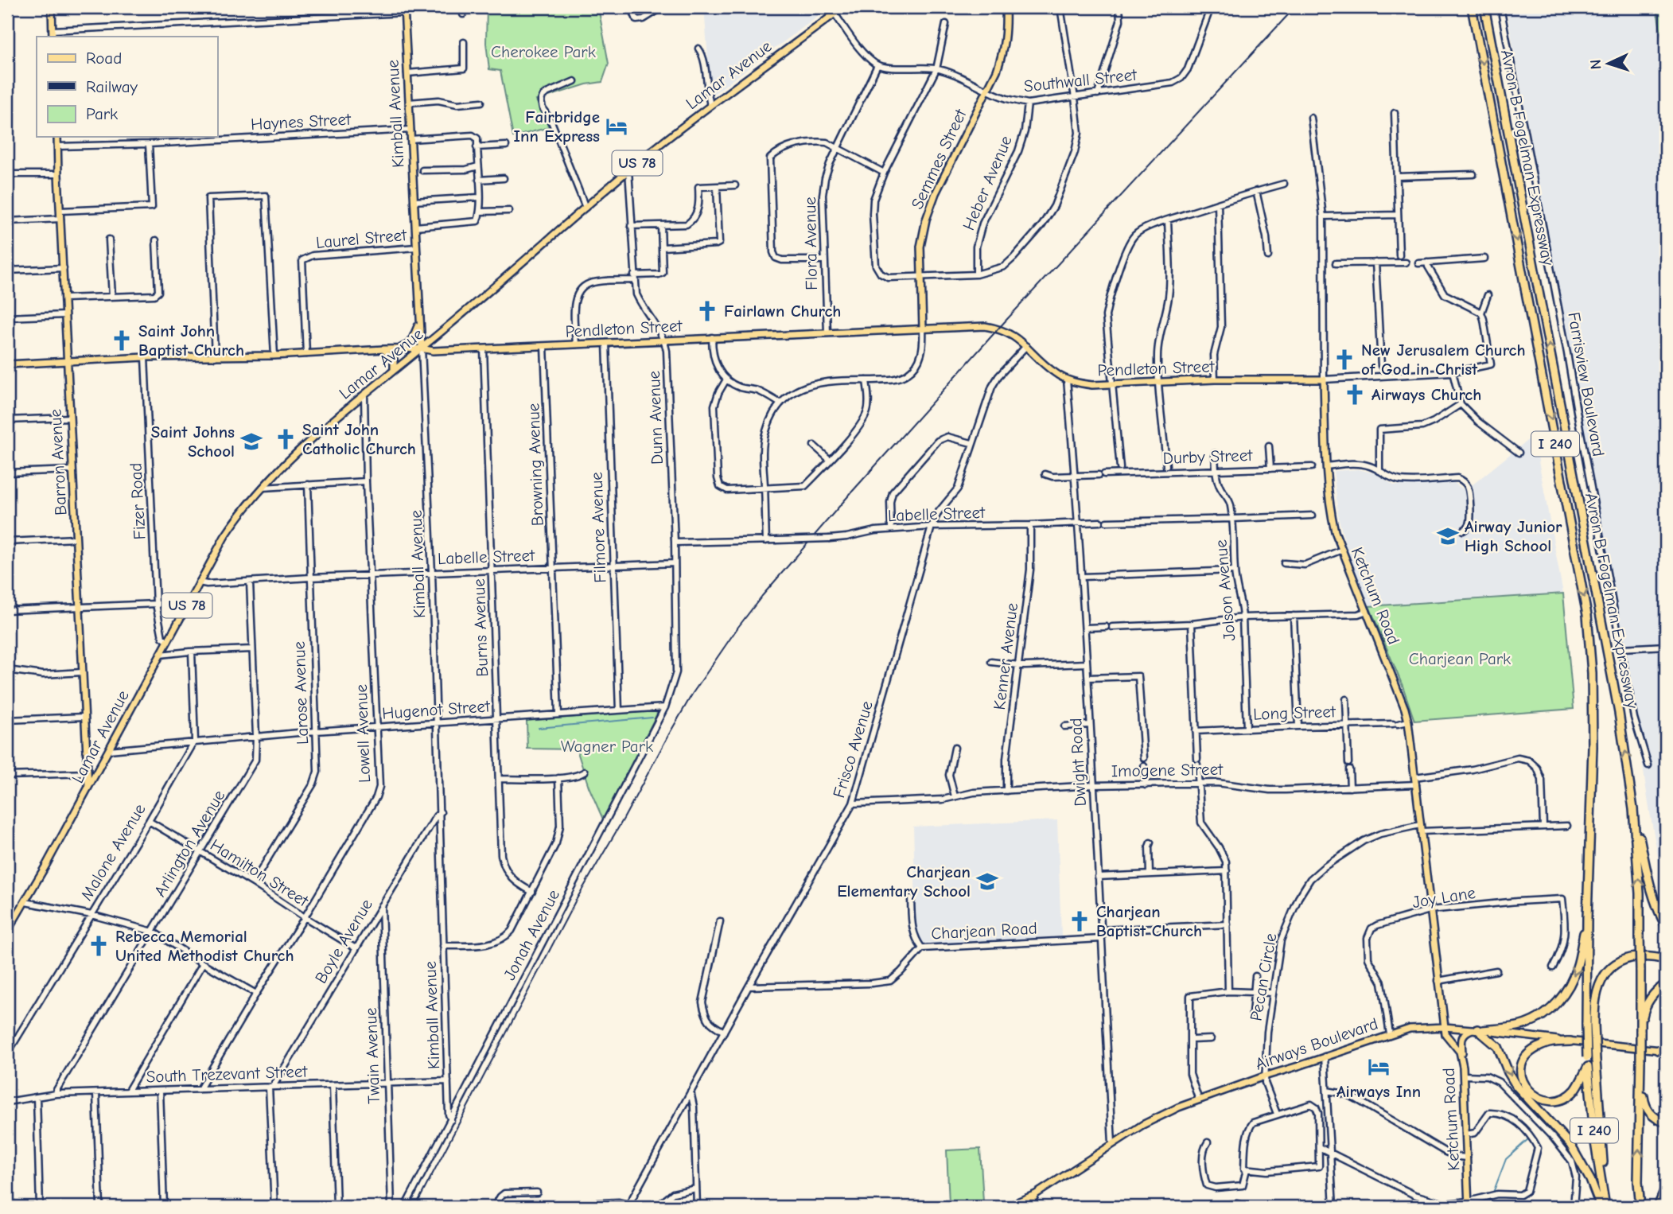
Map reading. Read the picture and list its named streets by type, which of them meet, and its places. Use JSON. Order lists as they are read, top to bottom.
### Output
{
  "streets": {
    "highway": ["Avron B Fogelman Expressway", "I 240"],
    "main road": [
      "Lamar Avenue",
      "Kimball Avenue",
      "Semmes Street",
      "US 78",
      "Pendleton Street",
      "Barron Avenue",
      "Ketchum Road",
      "Airways Boulevard"
    ],
    "street": [
      "Southwall Street",
      "Haynes Street",
      "Heber Avenue",
      "Laurel Street",
      "Flora Avenue",
      "Farrisview Boulevard",
      "Dunn Avenue",
      "Durby Street",
      "Browning Avenue",
      "Fizer Road",
      "Labelle Street",
      "Filmore Avenue",
      "Jolson Avenue",
      "Burns Avenue",
      "Kenner Avenue",
      "Larose Avenue",
      "Hugenot Street",
      "Long Street",
      "Lowell Avenue",
      "Frisco Avenue",
      "Dwight Road",
      "Imogene Street",
      "Arlington Avenue",
      "Malone Avenue",
      "Hamilton Street",
      "Joy Lane",
      "Charjean Road",
      "Jonah Avenue",
      "Boyle Avenue",
      "Pecan Circle",
      "Twain Avenue",
      "South Trezevant Street"
    ]
  },
  "crossings": [
    ["Lamar Avenue", "Kimball Avenue"],
    ["Lamar Avenue", "Pendleton Street"],
    ["Lamar Avenue", "Dunn Avenue"],
    ["Lamar Avenue", "Barron Avenue"],
    ["Lamar Avenue", "Fizer Road"],
    ["Lamar Avenue", "Labelle Street"],
    ["Lamar Avenue", "Hugenot Street"],
    ["Lamar Avenue", "Lowell Avenue"],
    ["Southwall Street", "Semmes Street"],
    ["Southwall Street", "Heber Avenue"],
    ["Southwall Street", "Flora Avenue"],
    ["Kimball Avenue", "Haynes Street"],
    ["Kimball Avenue", "Laurel Street"],
    ["Kimball Avenue", "Pendleton Street"],
    ["Kimball Avenue", "Labelle Street"],
    ["Kimball Avenue", "Hugenot Street"],
    ["Kimball Avenue", "Jonah Avenue"],
    ["Kimball Avenue", "Boyle Avenue"],
    ["Kimball Avenue", "South Trezevant Street"],
    ["Haynes Street", "Barron Avenue"],
    ["Semmes Street", "Pendleton Street"],
    ["Laurel Street", "Pendleton Street"],
    ["Flora Avenue", "Pendleton Street"],
    ["Pendleton Street", "Dunn Avenue"],
    ["Pendleton Street", "Barron Avenue"],
    ["Pendleton Street", "Browning Avenue"],
    ["Pendleton Street", "Fizer Road"],
    ["Pendleton Street", "Filmore Avenue"],
    ["Pendleton Street", "Ketchum Road"],
    ["Pendleton Street", "Burns Avenue"],
    ["Pendleton Street", "Frisco Avenue"],
    ["Pendleton Street", "Dwight Road"],
    ["Dunn Avenue", "Labelle Street"],
    ["Dunn Avenue", "Jonah Avenue"],
    ["Durby Street", "Jolson Avenue"],
    ["Durby Street", "Dwight Road"],
    ["Browning Avenue", "Labelle Street"],
    ["Browning Avenue", "Hugenot Street"],
    ["Labelle Street", "Filmore Avenue"],
    ["Labelle Street", "Jolson Avenue"],
    ["Labelle Street", "Burns Avenue"],
    ["Labelle Street", "Kenner Avenue"],
    ["Labelle Street", "Larose Avenue"],
    ["Labelle Street", "Lowell Avenue"],
    ["Labelle Street", "Frisco Avenue"],
    ["Labelle Street", "Dwight Road"],
    ["Labelle Street", "Arlington Avenue"],
    ["Filmore Avenue", "Hugenot Street"],
    ["Jolson Avenue", "Long Street"],
    ["Ketchum Road", "Long Street"],
    ["Ketchum Road", "Imogene Street"],
    ["Ketchum Road", "Joy Lane"],
    ["Ketchum Road", "Pecan Circle"],
    ["Ketchum Road", "Airways Boulevard"],
    ["Burns Avenue", "Hugenot Street"],
    ["Kenner Avenue", "Imogene Street"],
    ["Larose Avenue", "Hugenot Street"],
    ["Larose Avenue", "Hamilton Street"],
    ["Hugenot Street", "Lowell Avenue"],
    ["Hugenot Street", "Arlington Avenue"],
    ["Hugenot Street", "Malone Avenue"],
    ["Hugenot Street", "Jonah Avenue"],
    ["Lowell Avenue", "Hamilton Street"],
    ["Lowell Avenue", "South Trezevant Street"],
    ["Frisco Avenue", "Imogene Street"],
    ["Frisco Avenue", "Charjean Road"],
    ["Dwight Road", "Imogene Street"],
    ["Dwight Road", "Charjean Road"],
    ["Dwight Road", "Airways Boulevard"],
    ["Arlington Avenue", "Hamilton Street"],
    ["Arlington Avenue", "South Trezevant Street"],
    ["Malone Avenue", "Hamilton Street"],
    ["Hamilton Street", "Boyle Avenue"],
    ["Joy Lane", "Airways Boulevard"],
    ["Boyle Avenue", "Twain Avenue"],
    ["Boyle Avenue", "South Trezevant Street"],
    ["Pecan Circle", "Airways Boulevard"],
    ["Twain Avenue", "South Trezevant Street"]
  ],
  "parks": ["Cherokee Park", "Charjean Park", "Wagner Park"],
  "places": {
    "hotel": ["Fairbridge Inn Express", "Airways Inn"],
    "church": [
      "Fairlawn Church",
      "Saint John Baptist Church",
      "New Jerusalem Church of God in Christ",
      "Airways Church",
      "Saint John Catholic Church",
      "Charjean Baptist Church",
      "Rebecca Memorial United Methodist Church"
    ],
    "school or university": ["Saint Johns School", "Airway Junior High School", "Charjean Elementary School"]
  },
  "legend": ["Road", "Railway", "Park"],
  "north": "left"
}
